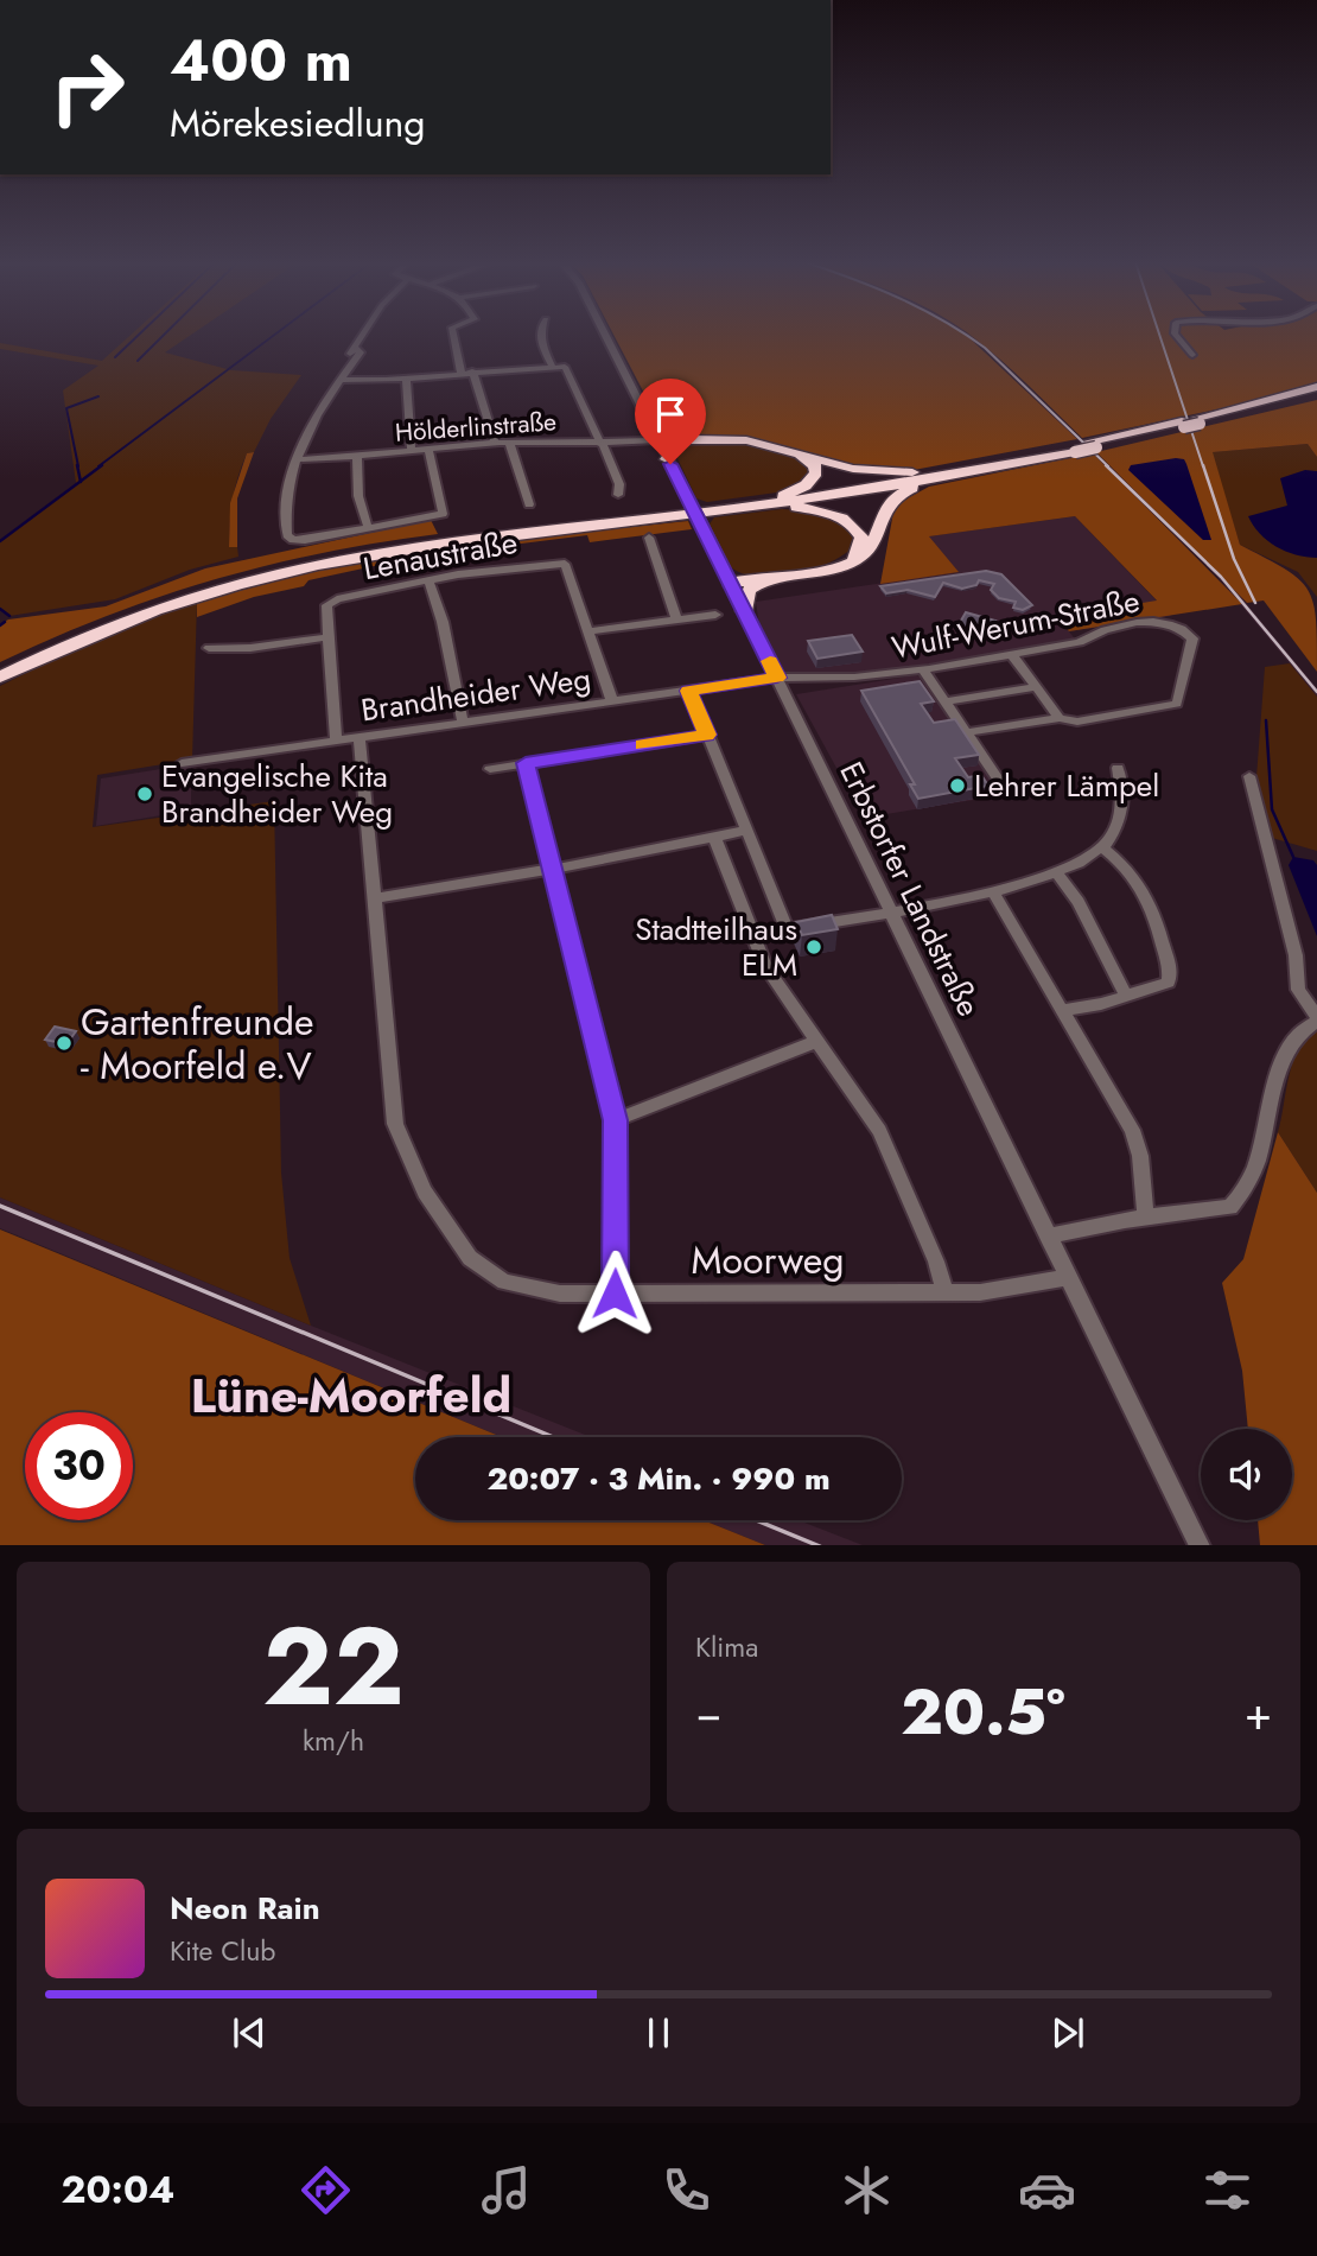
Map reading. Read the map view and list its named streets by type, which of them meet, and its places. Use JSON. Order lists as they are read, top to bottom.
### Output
{
  "streets": {
    "street": [
      "Hölderlinstraße",
      "Lenaustraße",
      "Wulf-Werum-Straße",
      "Brandheider Weg",
      "Erbstorfer Landstraße",
      "Moorweg"
    ]
  },
  "crossings": [
    ["Hölderlinstraße", "Erbstorfer Landstraße"],
    ["Wulf-Werum-Straße", "Brandheider Weg"],
    ["Wulf-Werum-Straße", "Erbstorfer Landstraße"],
    ["Brandheider Weg", "Erbstorfer Landstraße"],
    ["Brandheider Weg", "Moorweg"],
    ["Erbstorfer Landstraße", "Moorweg"]
  ],
  "districts": ["Lüne-Moorfeld"],
  "places": [
    "Lehrer Lämpel",
    "Evangelische Kita Brandheider Weg",
    "Stadtteilhaus ELM",
    "Gartenfreunde - Moorfeld e.V"
  ],
  "page": {
    "turn": ["400 m", "Mörekesiedlung"],
    "limit": "30",
    "trip": "20:07 · 3 Min. · 990 m",
    "tile": [
      ["22", "km/h"],
      "Klima"
    ],
    "heat": ["−", "20.5°", "+"],
    "song": ["Neon Rain", "Kite Club"],
    "tabs": "20:04"
  }
}
